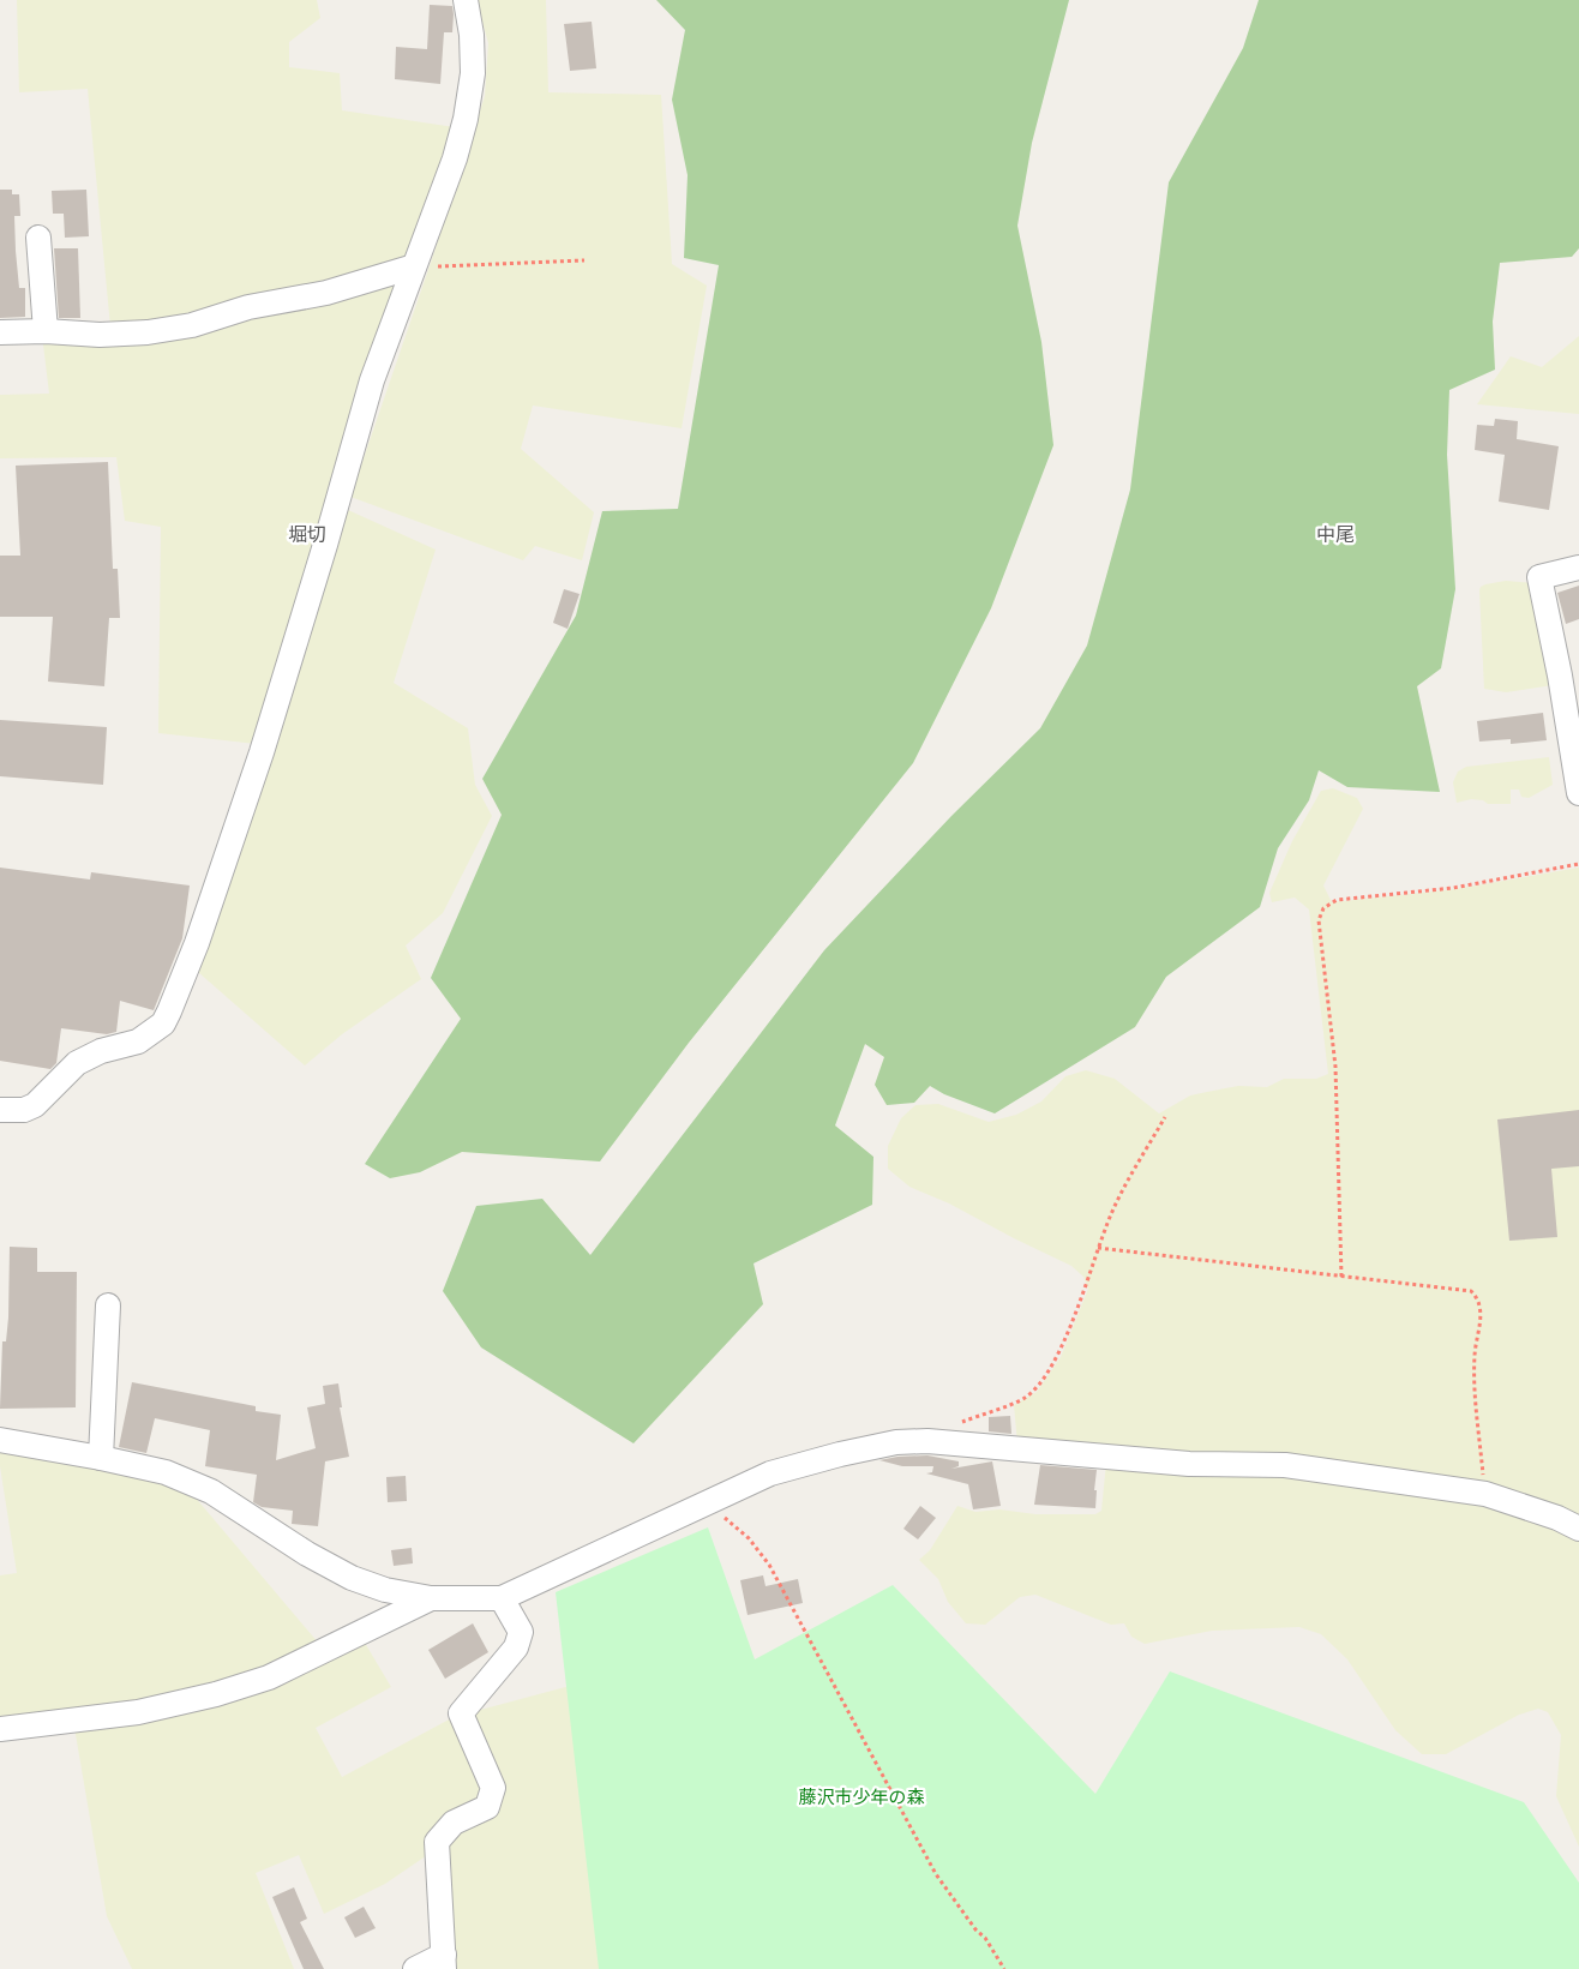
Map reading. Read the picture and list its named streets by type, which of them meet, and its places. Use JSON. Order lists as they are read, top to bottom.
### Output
{
  "districts": ["堀切", "中尾"],
  "parks": ["藤沢市少年の森"]
}
